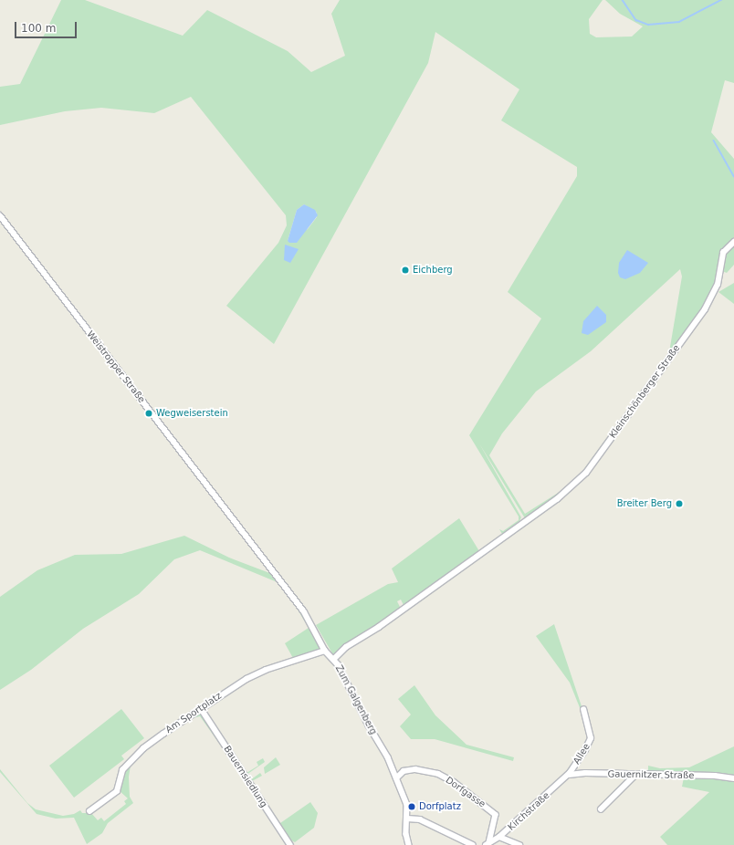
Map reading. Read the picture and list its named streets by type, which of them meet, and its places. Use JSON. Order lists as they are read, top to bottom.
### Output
{
  "streets": {
    "street": [
      "Weistropper Straße",
      "Kleinschönberger Straße",
      "Zum Galgenberg",
      "Am Sportplatz",
      "Allee",
      "Gauernitzer Straße",
      "Bauernsiedlung",
      "Dorfgasse",
      "Kirchstraße"
    ]
  },
  "crossings": [
    ["Weistropper Straße", "Zum Galgenberg"],
    ["Kleinschönberger Straße", "Zum Galgenberg"],
    ["Zum Galgenberg", "Am Sportplatz"],
    ["Zum Galgenberg", "Dorfgasse"],
    ["Am Sportplatz", "Bauernsiedlung"],
    ["Allee", "Gauernitzer Straße"],
    ["Allee", "Kirchstraße"],
    ["Gauernitzer Straße", "Kirchstraße"],
    ["Dorfgasse", "Kirchstraße"]
  ],
  "places": [
    "Eichberg",
    "Wegweiserstein",
    "Breiter Berg",
    "Dorfplatz"
  ],
  "scale_bar": "100 m"
}
